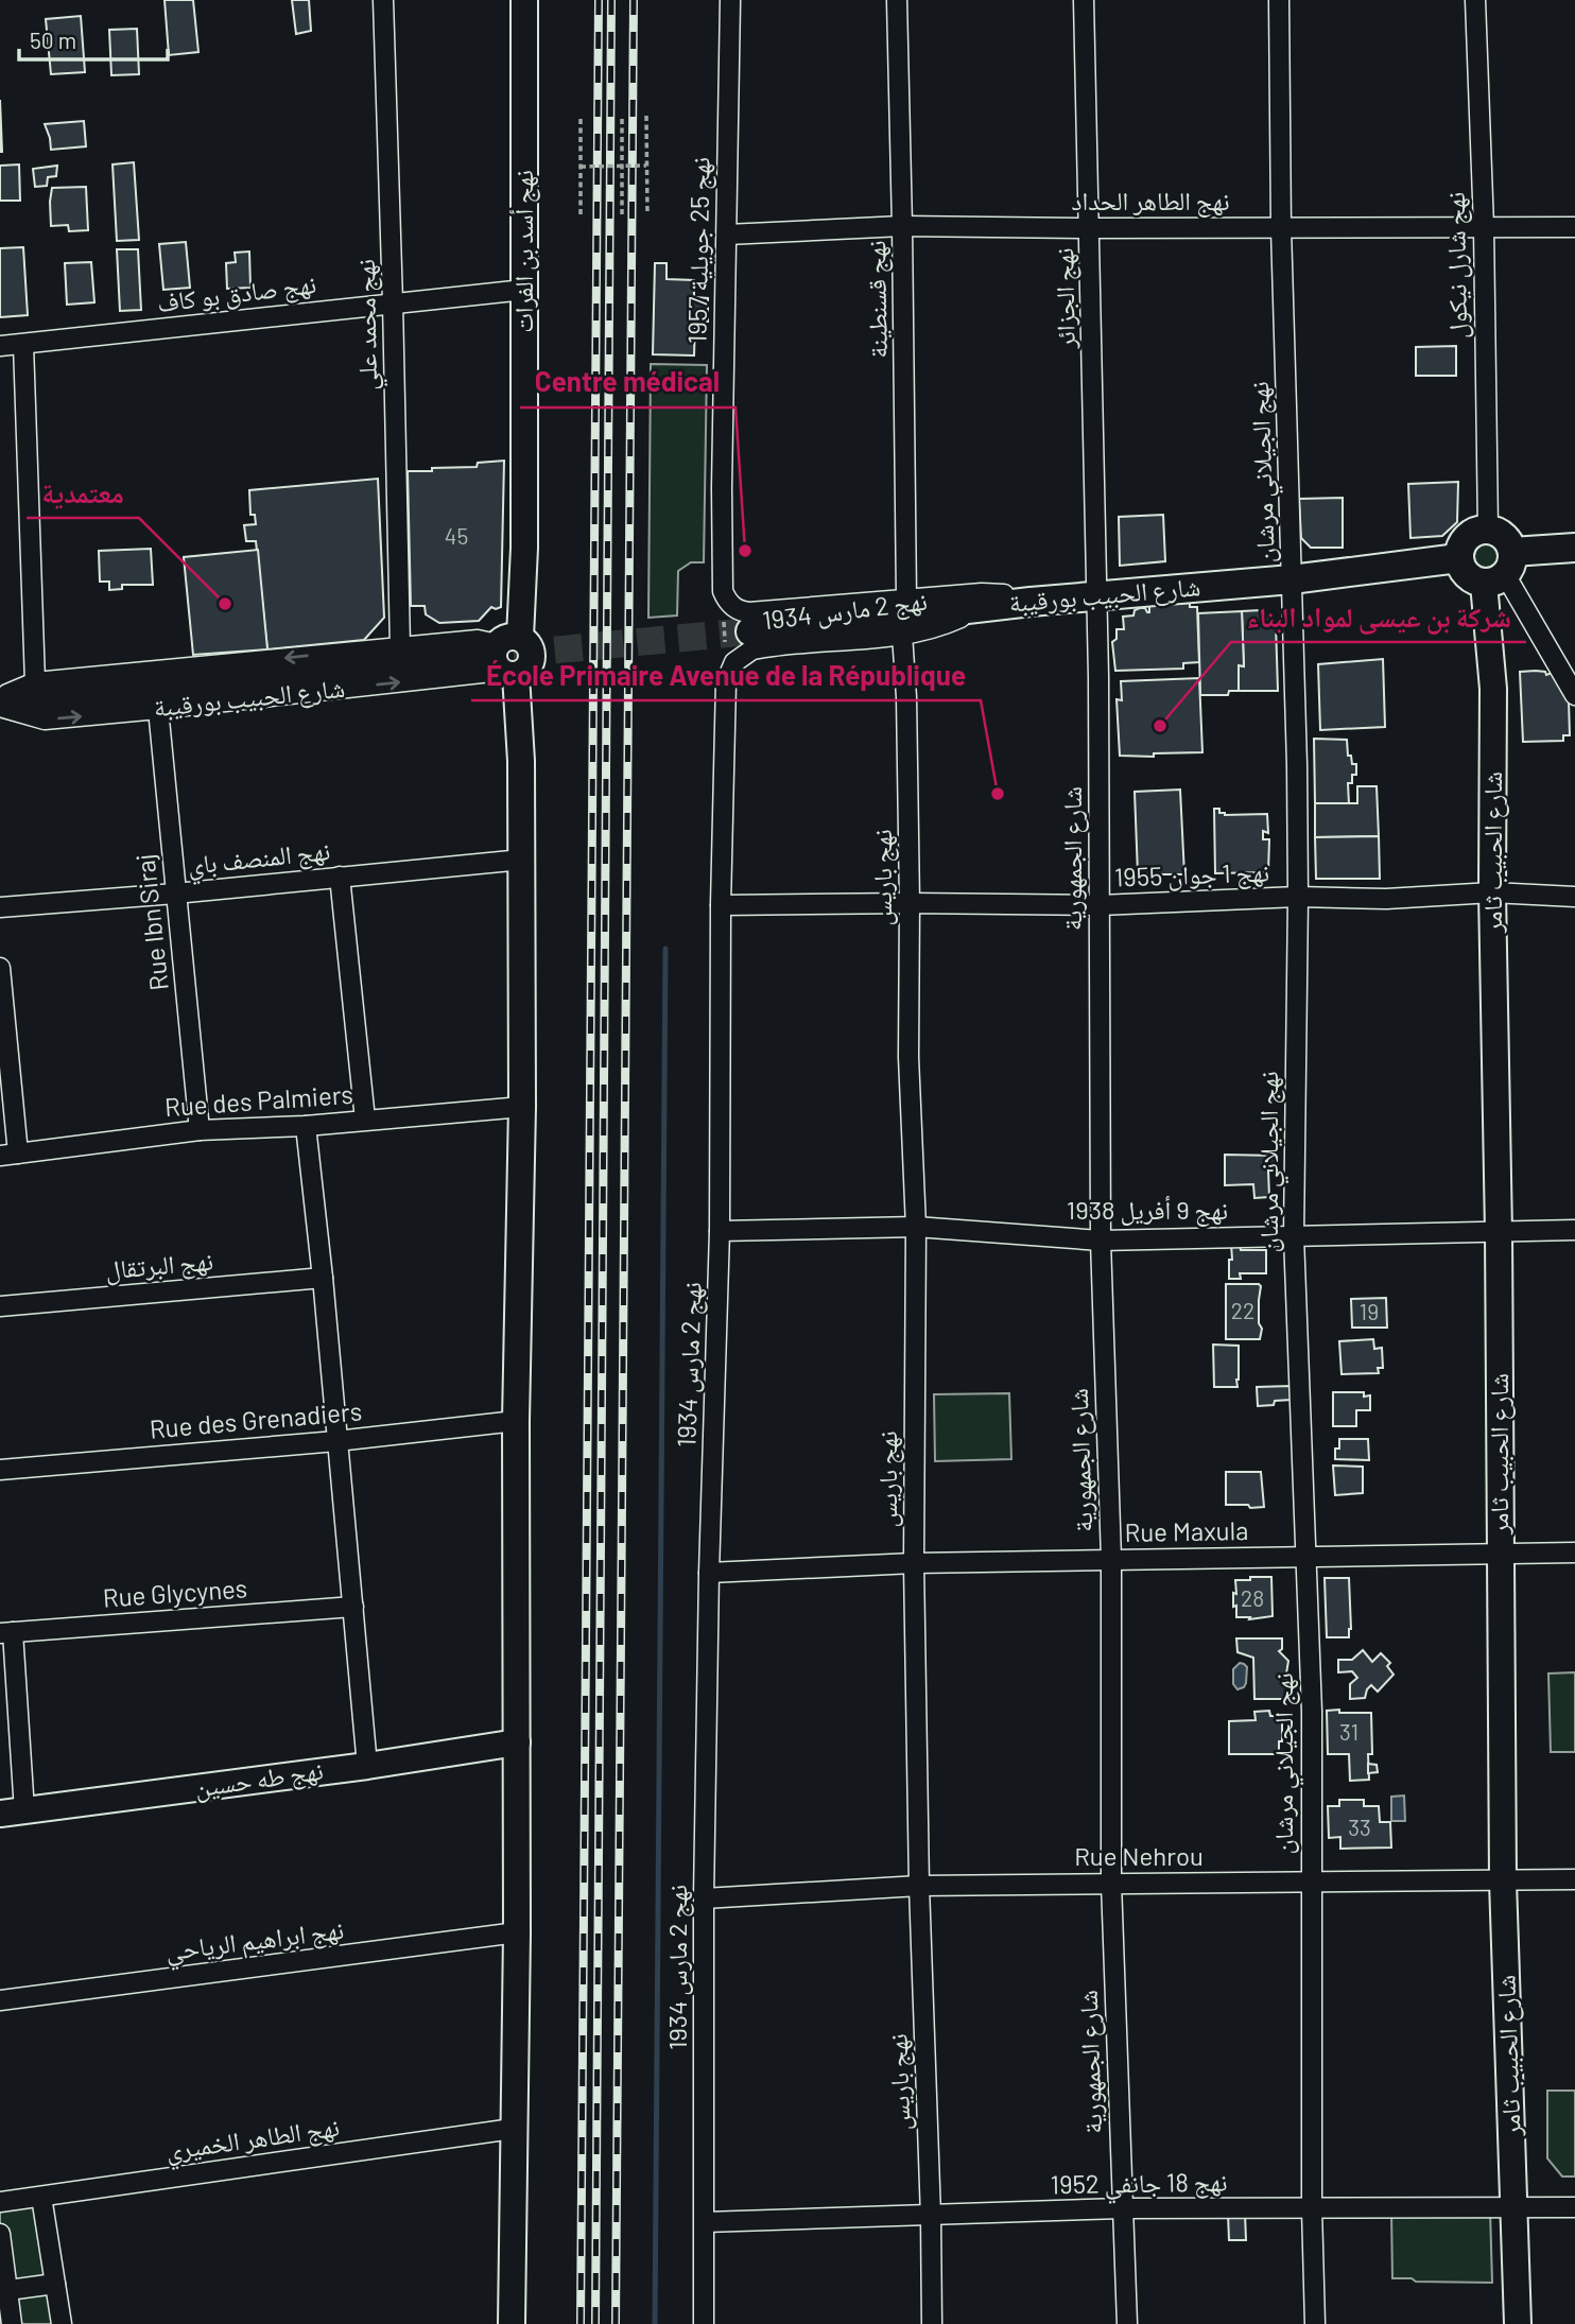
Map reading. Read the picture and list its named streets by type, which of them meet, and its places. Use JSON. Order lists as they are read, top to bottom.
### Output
{
  "streets": {
    "main road": ["شارع الحبيب بورقيبة"],
    "street": [
      "نهج الطاهر الحداد",
      "نهج 25 جويلية 1957",
      "نهج أسد بن الفرات",
      "نهج شارل نيكول",
      "نهج صادق بو كاف",
      "نهج الجزائر",
      "نهج قسنطينة",
      "نهج محمد علي",
      "نهج الجيلاني مرشان",
      "نهج 2 مارس 1934",
      "شارع الحبيب ثامر",
      "نهج المنصف باي",
      "شارع الجمهورية",
      "نهج 1 جوان 1955",
      "نهج باريس",
      "Rue Ibn Siraj",
      "Rue des Palmiers",
      "نهج 9 أفريل 1938",
      "نهج البرتقال",
      "Rue des Grenadiers",
      "Rue Maxula",
      "Rue Glycynes",
      "نهج طه حسين",
      "Rue Nehrou",
      "نهج ابراهيم الرياحي",
      "نهج الطاهر الخميري",
      "نهج 18 جانفي 1952"
    ]
  },
  "crossings": [
    ["نهج الطاهر الحداد", "نهج 25 جويلية 1957"],
    ["نهج الطاهر الحداد", "نهج شارل نيكول"],
    ["نهج الطاهر الحداد", "نهج الجزائر"],
    ["نهج الطاهر الحداد", "نهج قسنطينة"],
    ["نهج الطاهر الحداد", "نهج الجيلاني مرشان"],
    ["نهج 25 جويلية 1957", "شارع الحبيب بورقيبة"],
    ["نهج أسد بن الفرات", "نهج صادق بو كاف"],
    ["نهج أسد بن الفرات", "شارع الحبيب بورقيبة"],
    ["نهج شارل نيكول", "شارع الحبيب بورقيبة"],
    ["نهج شارل نيكول", "شارع الحبيب ثامر"],
    ["نهج صادق بو كاف", "نهج محمد علي"],
    ["نهج الجزائر", "شارع الحبيب بورقيبة"],
    ["نهج الجزائر", "شارع الجمهورية"],
    ["نهج محمد علي", "شارع الحبيب بورقيبة"],
    ["نهج الجيلاني مرشان", "شارع الحبيب بورقيبة"],
    ["نهج الجيلاني مرشان", "نهج 1 جوان 1955"],
    ["نهج الجيلاني مرشان", "نهج 9 أفريل 1938"],
    ["نهج الجيلاني مرشان", "Rue Maxula"],
    ["نهج الجيلاني مرشان", "Rue Nehrou"],
    ["نهج الجيلاني مرشان", "نهج 18 جانفي 1952"],
    ["شارع الحبيب بورقيبة", "نهج 2 مارس 1934"],
    ["شارع الحبيب بورقيبة", "شارع الحبيب ثامر"],
    ["شارع الحبيب بورقيبة", "شارع الجمهورية"],
    ["شارع الحبيب بورقيبة", "Rue Ibn Siraj"],
    ["نهج 2 مارس 1934", "نهج 1 جوان 1955"],
    ["نهج 2 مارس 1934", "نهج باريس"],
    ["نهج 2 مارس 1934", "نهج 9 أفريل 1938"],
    ["نهج 2 مارس 1934", "Rue Maxula"],
    ["نهج 2 مارس 1934", "Rue Nehrou"],
    ["نهج 2 مارس 1934", "نهج 18 جانفي 1952"],
    ["شارع الحبيب ثامر", "نهج 1 جوان 1955"],
    ["شارع الحبيب ثامر", "نهج 9 أفريل 1938"],
    ["شارع الحبيب ثامر", "Rue Maxula"],
    ["شارع الحبيب ثامر", "Rue Nehrou"],
    ["شارع الحبيب ثامر", "نهج 18 جانفي 1952"],
    ["نهج المنصف باي", "Rue Ibn Siraj"],
    ["شارع الجمهورية", "نهج 1 جوان 1955"],
    ["شارع الجمهورية", "نهج 9 أفريل 1938"],
    ["شارع الجمهورية", "Rue Maxula"],
    ["شارع الجمهورية", "Rue Nehrou"],
    ["شارع الجمهورية", "نهج 18 جانفي 1952"],
    ["نهج 1 جوان 1955", "نهج باريس"],
    ["نهج باريس", "نهج 9 أفريل 1938"],
    ["نهج باريس", "Rue Maxula"],
    ["نهج باريس", "Rue Nehrou"],
    ["نهج باريس", "نهج 18 جانفي 1952"],
    ["Rue Ibn Siraj", "Rue des Palmiers"]
  ],
  "places": [
    "Centre médical",
    "معتمدية",
    "شركة بن عيسى لمواد البناء",
    "École Primaire Avenue de la République"
  ],
  "house_numbers": [
    "45",
    "22",
    "19",
    "28",
    "31",
    "33"
  ],
  "scale_bar": "50 m"
}
